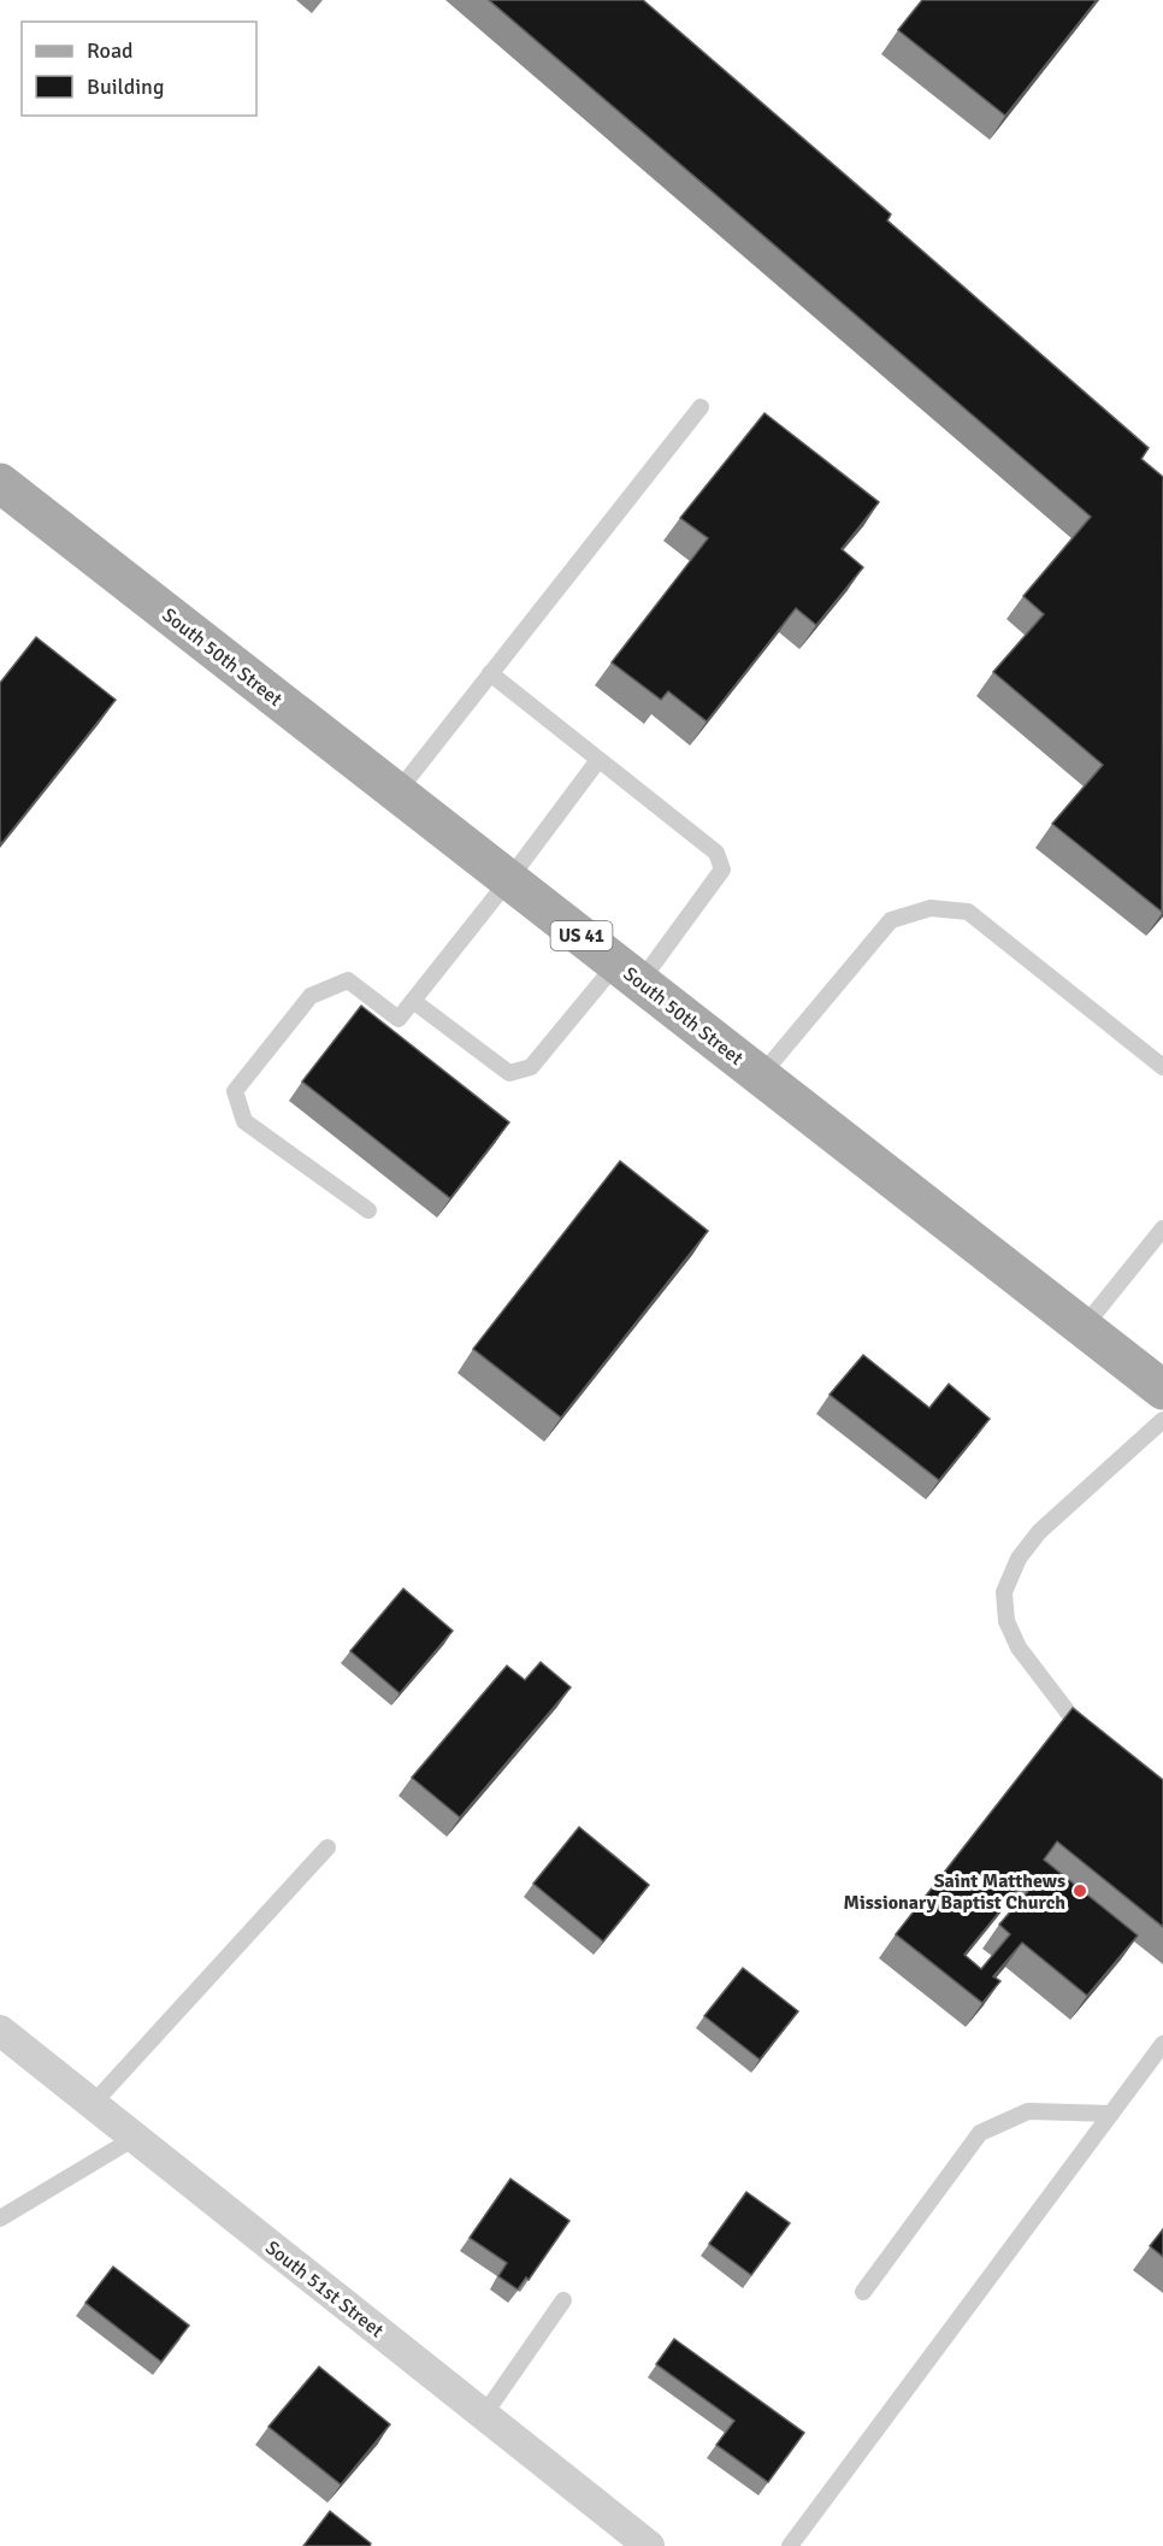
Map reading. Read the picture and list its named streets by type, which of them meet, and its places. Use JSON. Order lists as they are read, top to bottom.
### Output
{
  "streets": {
    "main road": ["South 50th Street", "US 41"],
    "street": ["South 51st Street"]
  },
  "places": ["Saint Matthews Missionary Baptist Church"],
  "legend": ["Road", "Building"]
}
